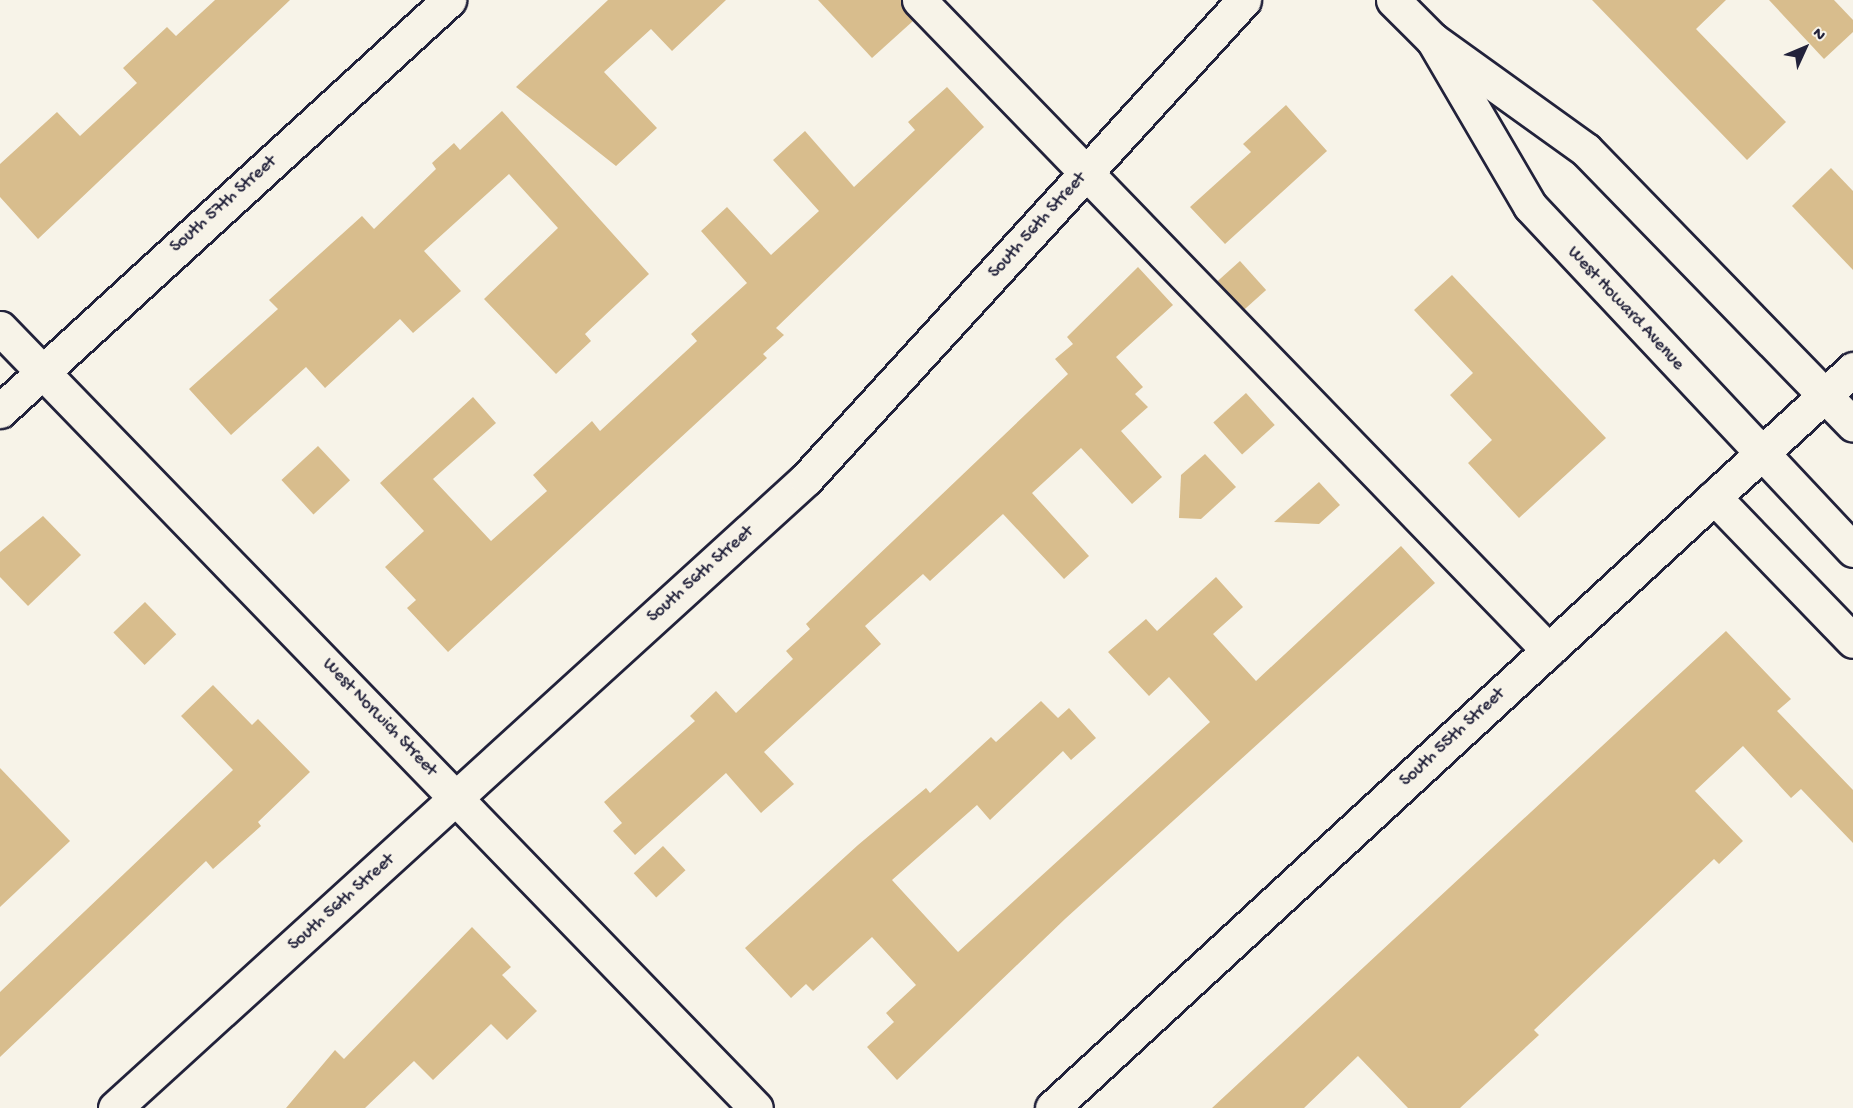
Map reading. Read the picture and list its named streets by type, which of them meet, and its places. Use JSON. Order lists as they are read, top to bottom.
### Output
{
  "streets": {
    "street": [
      "South 57th Street",
      "South 56th Street",
      "West Howard Avenue",
      "West Norwich Street",
      "South 55th Street"
    ]
  },
  "crossings": [
    ["South 57th Street", "West Norwich Street"],
    ["South 56th Street", "West Norwich Street"],
    ["West Howard Avenue", "South 55th Street"]
  ],
  "north": "top right"
}
